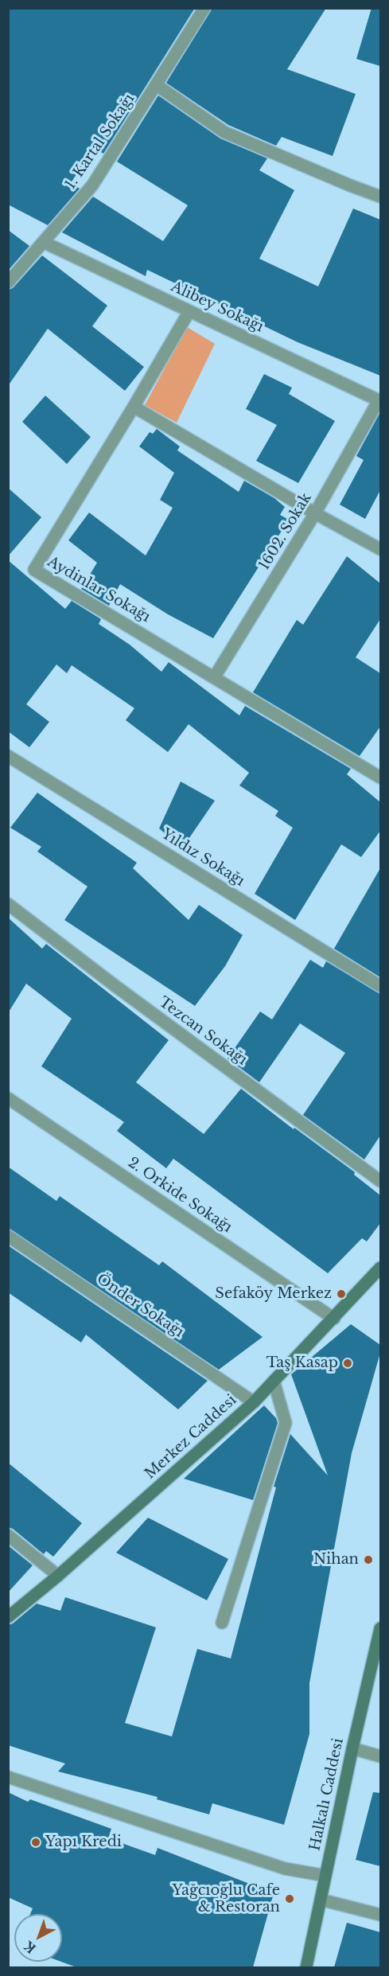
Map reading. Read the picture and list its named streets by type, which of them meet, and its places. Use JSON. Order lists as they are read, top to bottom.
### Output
{
  "streets": {
    "main road": ["Merkez Caddesi", "Halkalı Caddesi"],
    "street": [
      "1. Kartal Sokağı",
      "Alibey Sokağı",
      "1602. Sokak",
      "Aydinlar Sokağı",
      "Yıldız Sokağı",
      "Tezcan Sokağı",
      "2. Orkide Sokağı",
      "Önder Sokağı"
    ]
  },
  "crossings": [
    ["1. Kartal Sokağı", "Alibey Sokağı"],
    ["Alibey Sokağı", "1602. Sokak"],
    ["Alibey Sokağı", "Aydinlar Sokağı"],
    ["1602. Sokak", "Aydinlar Sokağı"],
    ["2. Orkide Sokağı", "Merkez Caddesi"],
    ["Önder Sokağı", "Merkez Caddesi"]
  ],
  "places": [
    "Sefaköy Merkez",
    "Taş Kasap",
    "Nihan",
    "Yapı Kredi",
    "Yağcıoğlu Cafe & Restoran"
  ],
  "north": "bottom left"
}
